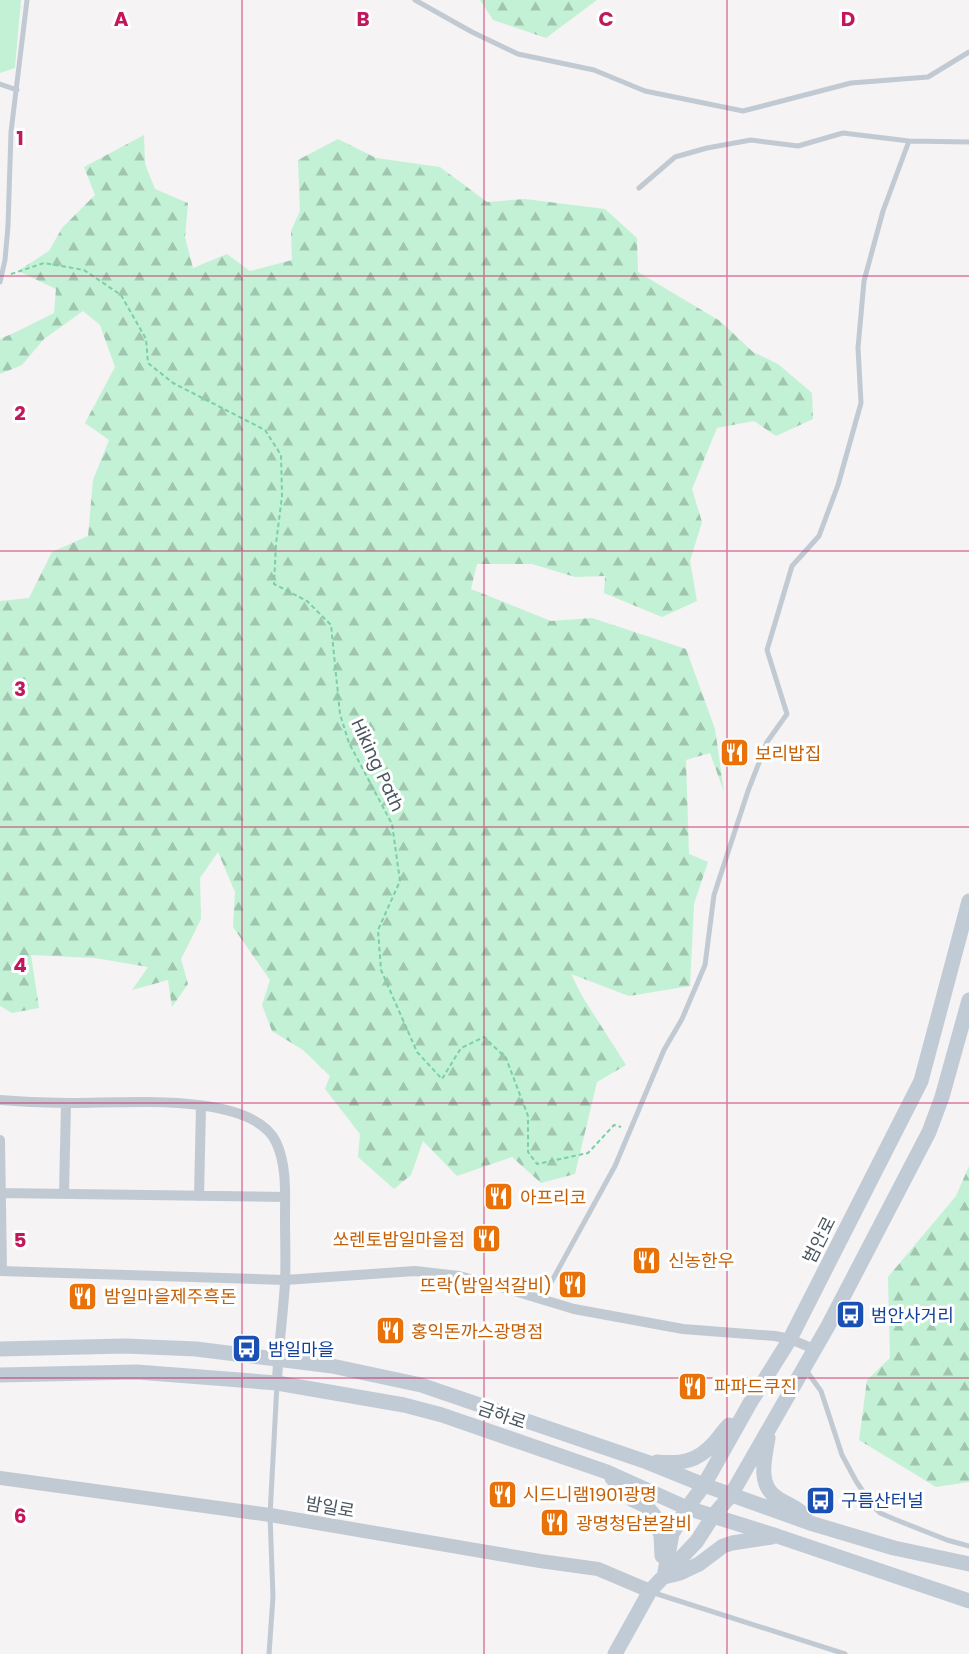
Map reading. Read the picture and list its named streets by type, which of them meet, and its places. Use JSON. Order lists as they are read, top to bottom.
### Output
{
  "streets": {
    "main road": ["범안로", "금하로"],
    "street": ["밤일로"],
    "path": ["Hiking Path"]
  },
  "crossings": [
    ["범안로", "금하로"]
  ],
  "places": {
    "restaurant": [
      "보리밥집",
      "아프리코",
      "쏘렌토밤일마을점",
      "신농한우",
      "뜨락(밤일석갈비)",
      "밤일마을제주흑돈",
      "홍익돈까스광명점",
      "파파드쿠진",
      "시드니램1901광명",
      "광명청담본갈비"
    ],
    "bus stop": ["범안사거리", "밤일마을", "구름산터널"]
  },
  "grid": {
    "columns": [
      "A",
      "B",
      "C",
      "D"
    ],
    "rows": [
      "1",
      "2",
      "3",
      "4",
      "5",
      "6"
    ]
  }
}
